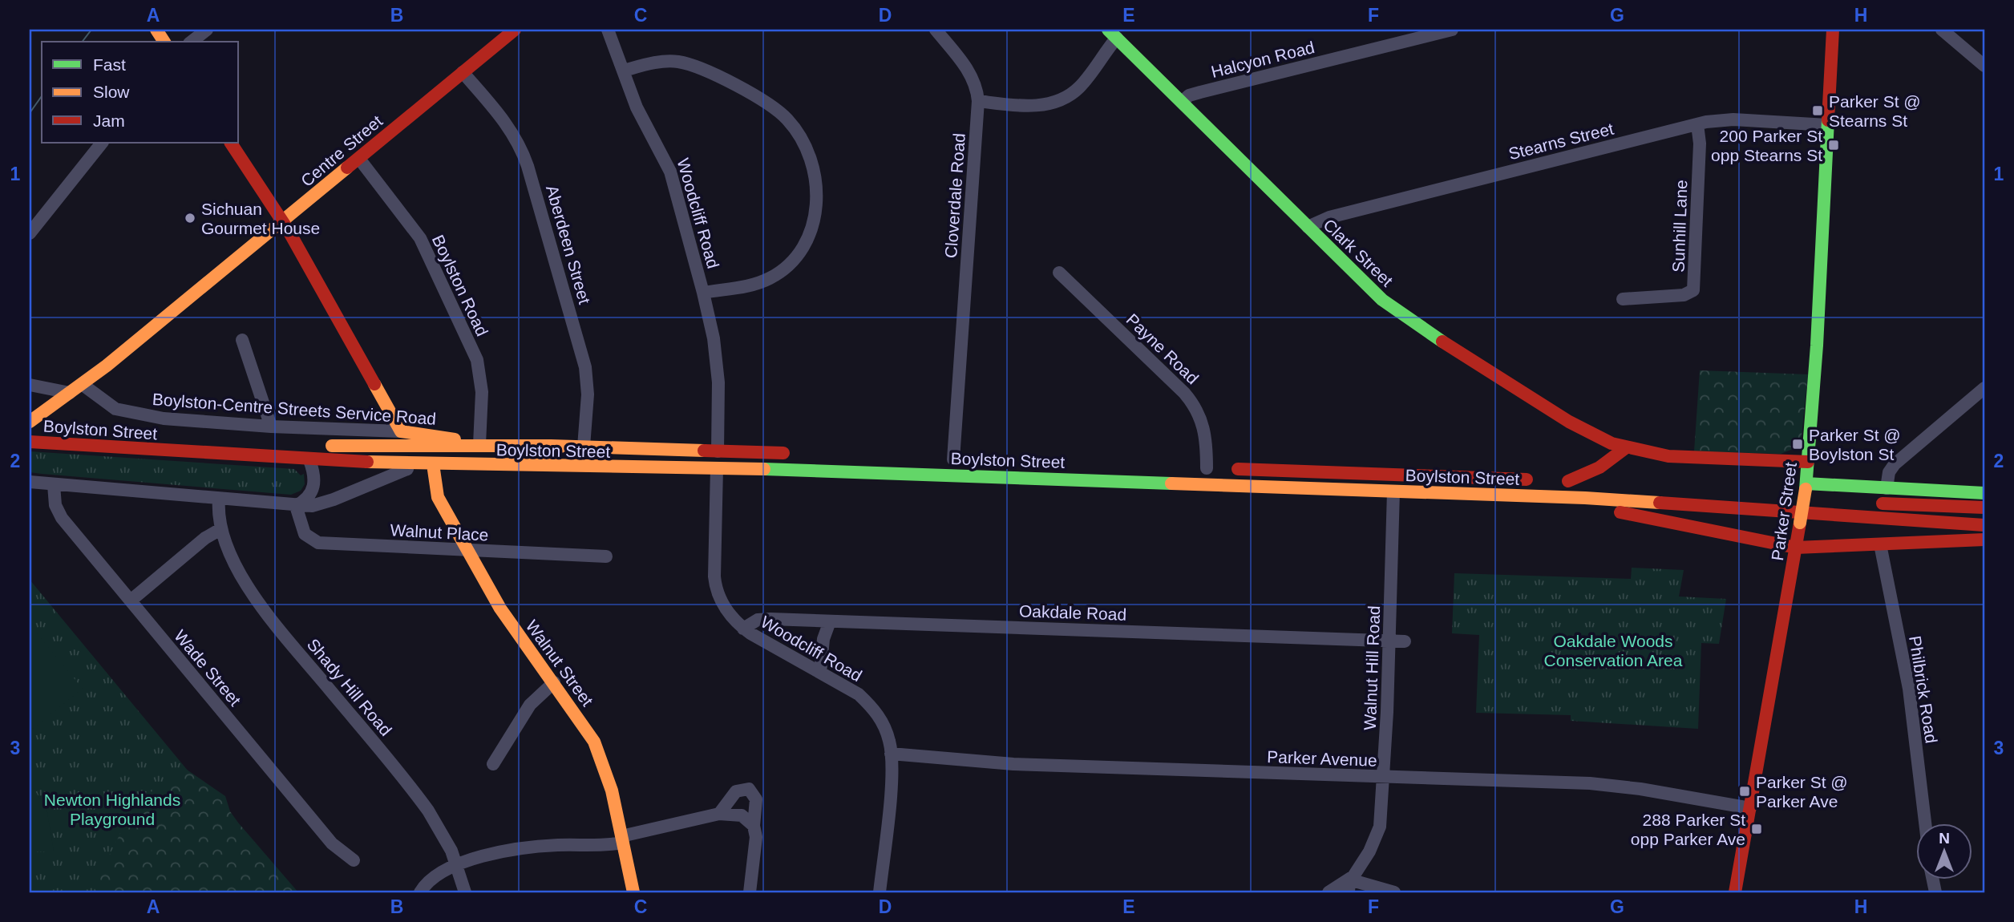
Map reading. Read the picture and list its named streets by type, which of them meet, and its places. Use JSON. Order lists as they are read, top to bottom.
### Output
{
  "streets": {
    "main road": [
      "Centre Street",
      "Clark Street",
      "Boylston-Centre Streets Service Road",
      "Boylston Street",
      "Parker Street",
      "Walnut Street"
    ],
    "street": [
      "Halcyon Road",
      "Stearns Street",
      "Cloverdale Road",
      "Woodcliff Road",
      "Sunhill Lane",
      "Aberdeen Street",
      "Boylston Road",
      "Payne Road",
      "Walnut Place",
      "Oakdale Road",
      "Wade Street",
      "Walnut Hill Road",
      "Shady Hill Road",
      "Philbrick Road",
      "Parker Avenue"
    ]
  },
  "crossings": [
    ["Halcyon Road", "Clark Street"],
    ["Stearns Street", "Sunhill Lane"],
    ["Stearns Street", "Clark Street"],
    ["Stearns Street", "Parker Street"],
    ["Centre Street", "Aberdeen Street"],
    ["Centre Street", "Boylston Road"],
    ["Centre Street", "Boylston-Centre Streets Service Road"],
    ["Woodcliff Road", "Boylston Street"],
    ["Woodcliff Road", "Oakdale Road"],
    ["Woodcliff Road", "Parker Avenue"],
    ["Aberdeen Street", "Boylston Street"],
    ["Boylston Road", "Boylston-Centre Streets Service Road"],
    ["Boylston Road", "Boylston Street"],
    ["Payne Road", "Boylston Street"],
    ["Boylston-Centre Streets Service Road", "Boylston Street"],
    ["Boylston Street", "Walnut Street"],
    ["Boylston Street", "Walnut Hill Road"],
    ["Parker Street", "Parker Avenue"],
    ["Walnut Place", "Walnut Street"],
    ["Oakdale Road", "Walnut Hill Road"],
    ["Walnut Hill Road", "Parker Avenue"]
  ],
  "parks": ["Oakdale Woods Conservation Area", "Newton Highlands Playground"],
  "places": {
    "transit": [
      "Parker St @ Stearns St",
      "200 Parker St opp Stearns St",
      "Parker St @ Boylston St",
      "Parker St @ Parker Ave",
      "288 Parker St opp Parker Ave"
    ],
    "other": ["Sichuan Gourmet House"]
  },
  "legend": ["Fast", "Slow", "Jam"],
  "north": "top",
  "grid": {
    "columns": [
      "A",
      "B",
      "C",
      "D",
      "E",
      "F",
      "G",
      "H"
    ],
    "rows": ["1", "2", "3"]
  }
}
